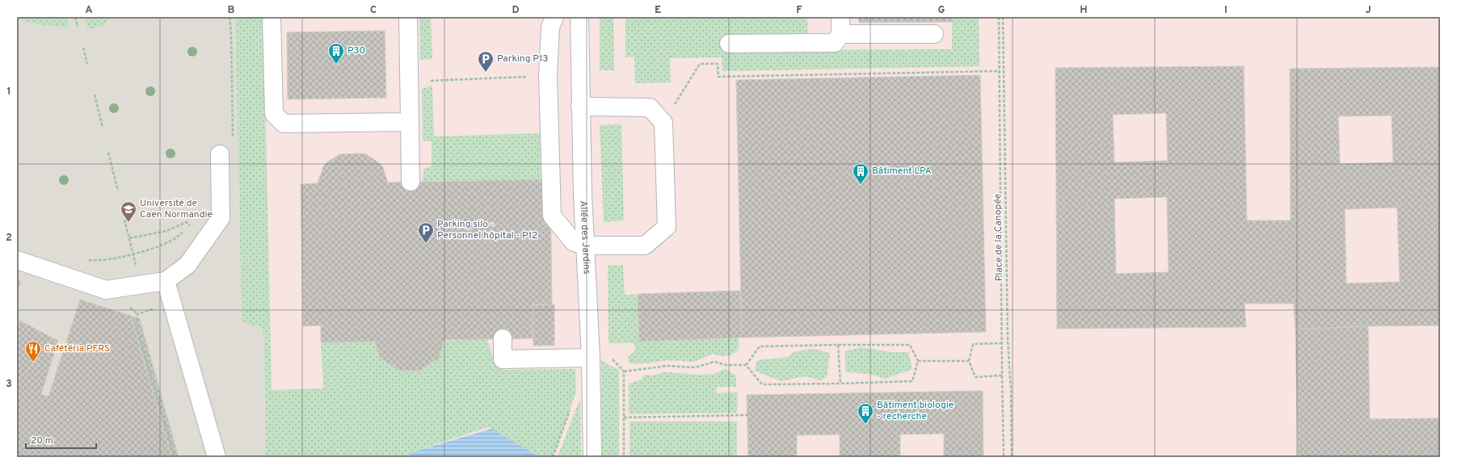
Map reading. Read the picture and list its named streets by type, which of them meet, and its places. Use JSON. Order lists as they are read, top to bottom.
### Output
{
  "streets": {
    "street": ["Allée des Jardins"],
    "path": ["Place de la Canopée"]
  },
  "places": {
    "building": ["P30", "Bâtiment LPA", "Bâtiment biologie - recherche"],
    "parking": ["Parking P13", "Parking silo - Personnel hôpital - P12"],
    "school or university": ["Université de Caen Normandie"],
    "restaurant": ["Cafétéria PFRS"]
  },
  "scale_bar": "20 m",
  "grid": {
    "columns": [
      "A",
      "B",
      "C",
      "D",
      "E",
      "F",
      "G",
      "H",
      "I",
      "J"
    ],
    "rows": ["1", "2", "3"]
  }
}
